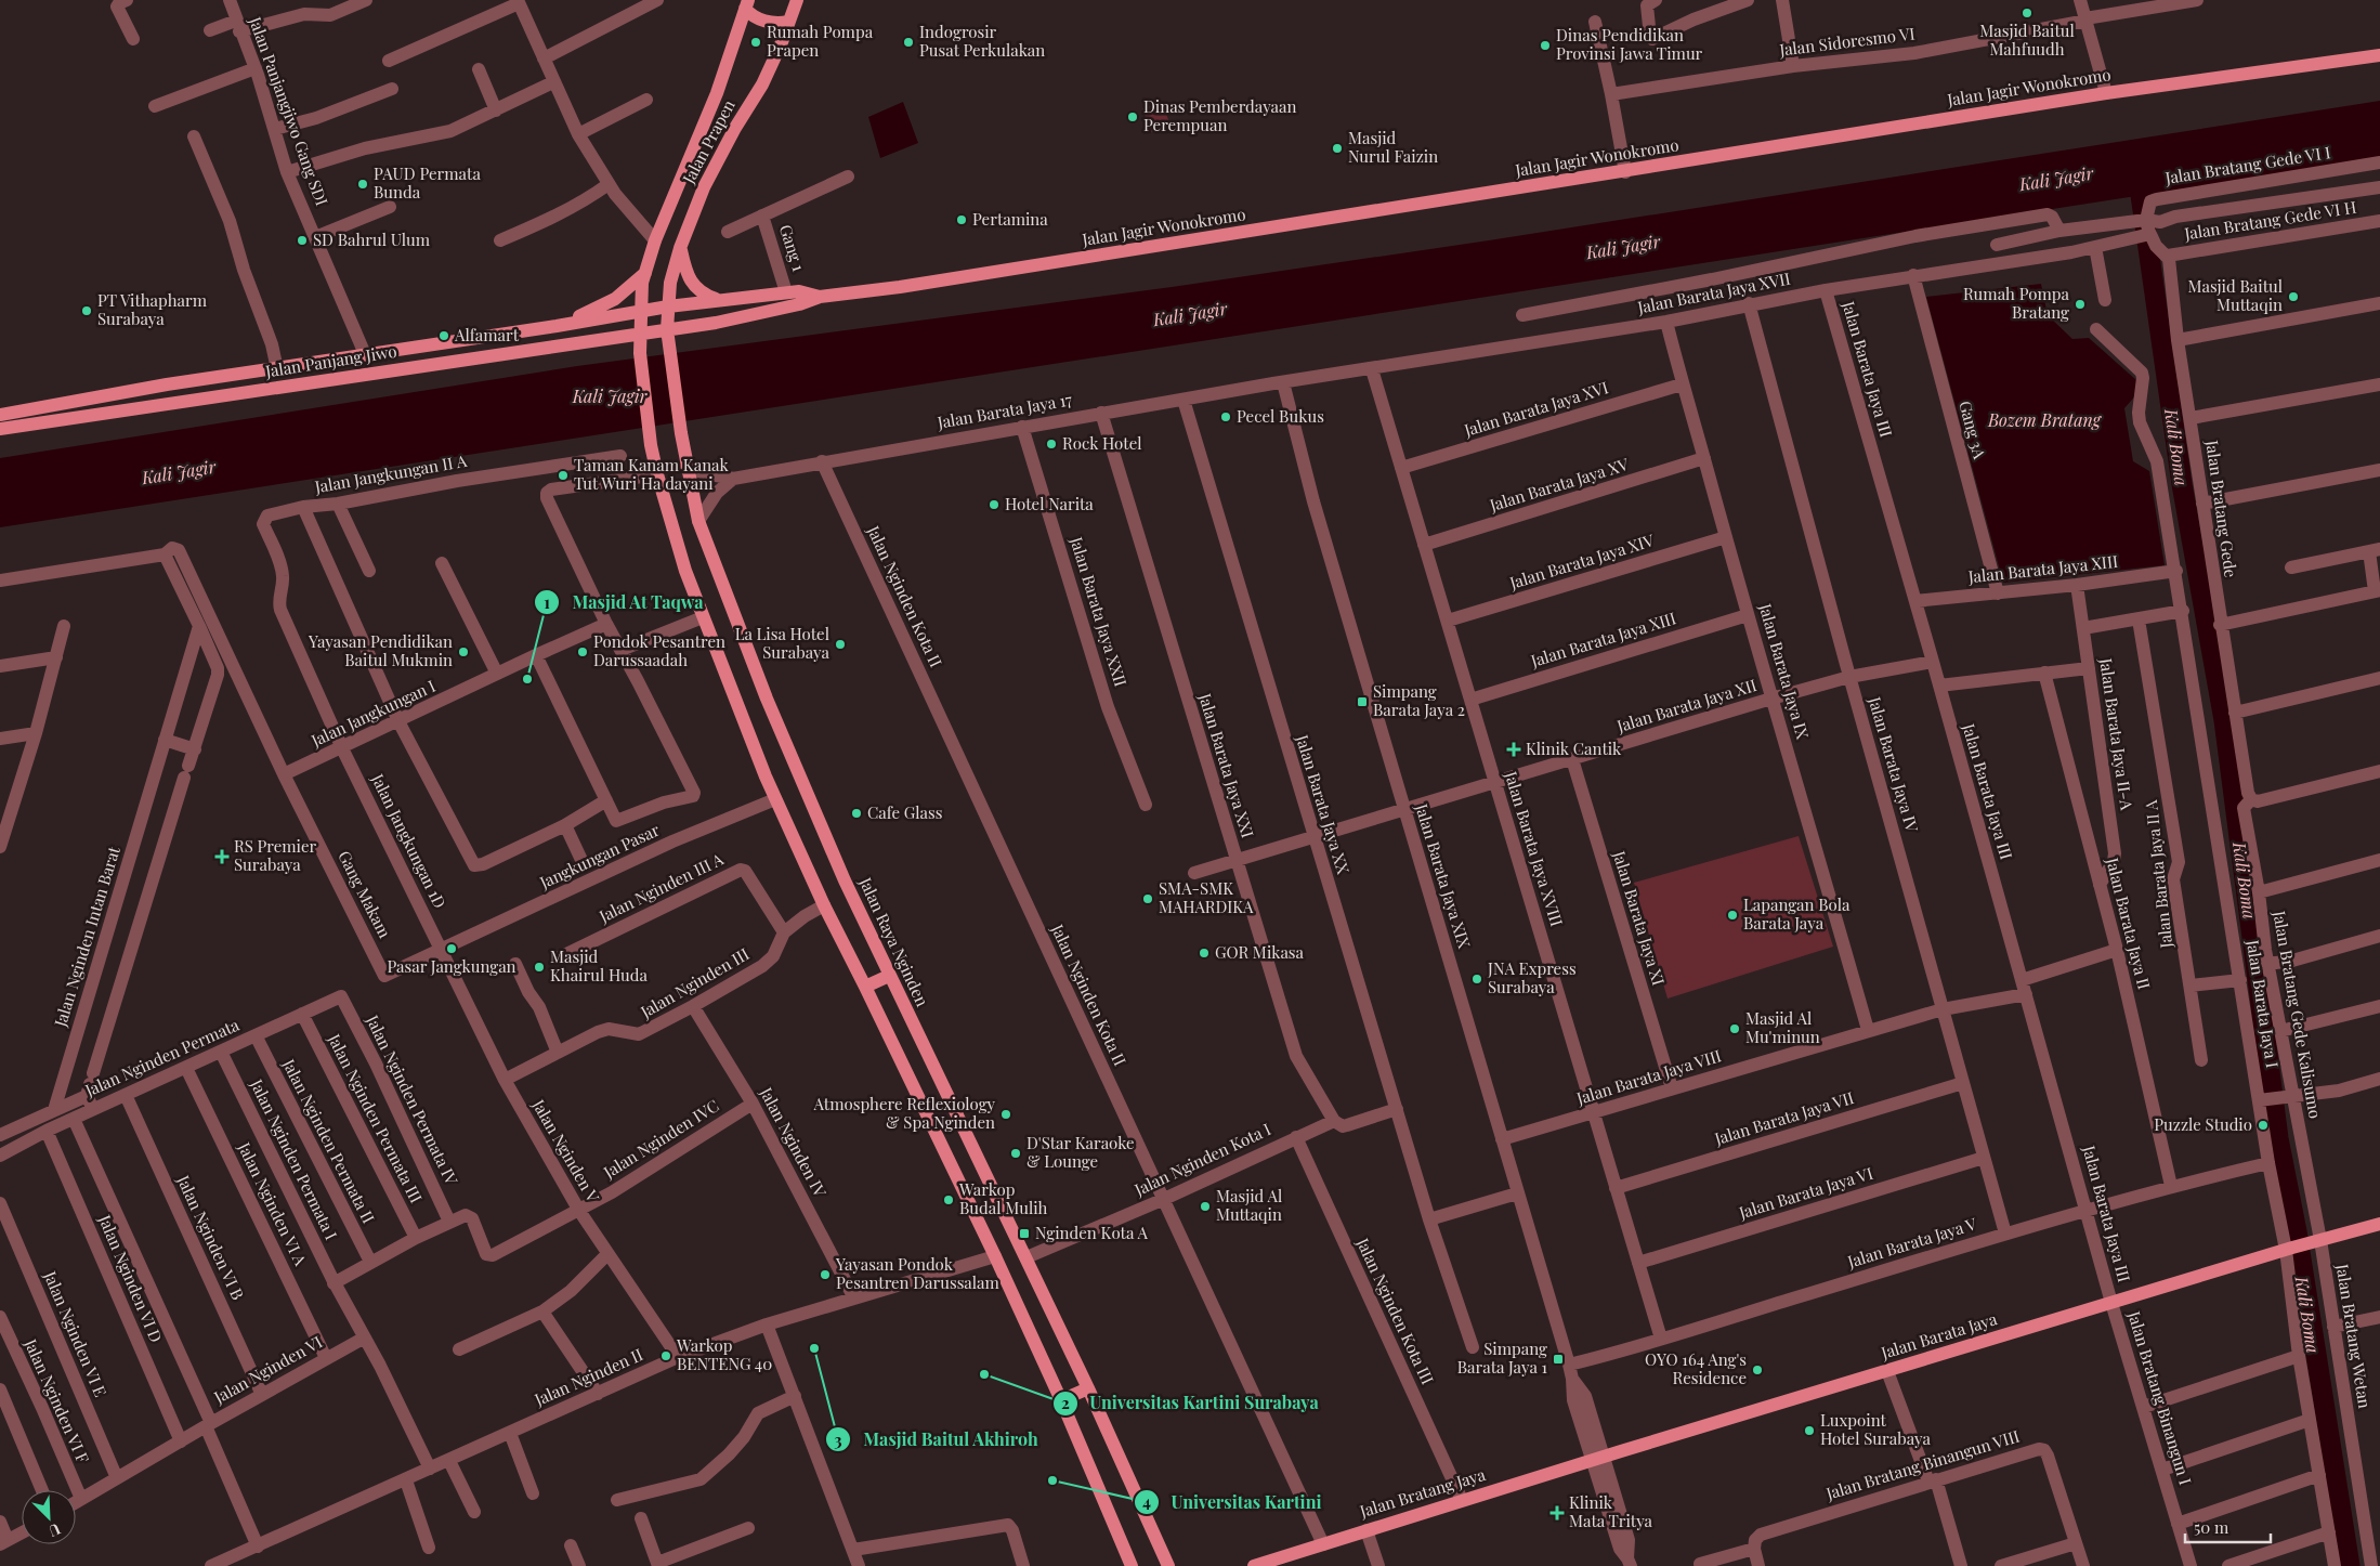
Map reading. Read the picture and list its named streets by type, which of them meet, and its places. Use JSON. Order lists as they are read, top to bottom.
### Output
{
  "streets": {
    "main road": [
      "Jalan Jagir Wonokromo",
      "Jalan Prapen",
      "Jalan Panjang Jiwo",
      "Jalan Raya Nginden",
      "Jalan Barata Jaya",
      "Jalan Bratang Jaya"
    ],
    "street": [
      "Jalan Sidoresmo VI",
      "Jalan Panjangjiwo Gang SDI",
      "Jalan Bratang Gede VI I",
      "Jalan Bratang Gede VI H",
      "Gang 1",
      "Jalan Barata Jaya XVII",
      "Jalan Barata Jaya III",
      "Jalan Barata Jaya XVI",
      "Jalan Barata Jaya 17",
      "Gang 3A",
      "Jalan Jangkungan II A",
      "Jalan Barata Jaya XV",
      "Jalan Bratang Gede",
      "Jalan Barata Jaya XIV",
      "Jalan Barata Jaya XIII",
      "Jalan Nginden Kota II",
      "Jalan Barata Jaya XXII",
      "Jalan Barata Jaya IX",
      "Jalan Barata Jaya XII",
      "Jalan Jangkungan I",
      "Jalan Barata Jaya II-A",
      "Jalan Barata Jaya IV",
      "Jalan Barata Jaya XXI",
      "Jalan Barata Jaya XX",
      "Jalan Jangkungan 1D",
      "Jalan Barata Jaya XVIII",
      "Jangkungan Pasar",
      "Jalan Barata Jaya II A",
      "Jalan Barata Jaya XIX",
      "Jalan Nginden III A",
      "Gang Makam",
      "Jalan Barata Jaya XI",
      "Jalan Barata Jaya II",
      "Jalan Nginden Intan Barat",
      "Jalan Nginden III",
      "Jalan Barata Jaya I",
      "Jalan Bratang Gede Kalisumo",
      "Jalan Nginden Permata",
      "Jalan Barata Jaya VIII",
      "Jalan Nginden Permata IV",
      "Jalan Nginden Permata III",
      "Jalan Barata Jaya VII",
      "Jalan Nginden IVC",
      "Jalan Nginden Permata II",
      "Jalan Nginden IV",
      "Jalan Nginden V",
      "Jalan Nginden Permata I",
      "Jalan Nginden Kota I",
      "Jalan Barata Jaya VI",
      "Jalan Nginden VI A",
      "Jalan Nginden VI B",
      "Jalan Barata Jaya V",
      "Jalan Nginden VI D",
      "Jalan Nginden Kota III",
      "Jalan Nginden VI E",
      "Jalan Bratang Wetan",
      "Jalan Nginden VI",
      "Jalan Nginden II",
      "Jalan Bratang Binangun I",
      "Jalan Nginden VI F",
      "Jalan Bratang Binangun VIII"
    ]
  },
  "crossings": [
    ["Jalan Jagir Wonokromo", "Jalan Prapen"],
    ["Jalan Jagir Wonokromo", "Gang 1"],
    ["Jalan Jagir Wonokromo", "Jalan Panjang Jiwo"],
    ["Jalan Jagir Wonokromo", "Jalan Raya Nginden"],
    ["Jalan Panjangjiwo Gang SDI", "Jalan Panjang Jiwo"],
    ["Jalan Prapen", "Jalan Panjang Jiwo"],
    ["Jalan Prapen", "Jalan Raya Nginden"],
    ["Jalan Bratang Gede VI I", "Jalan Barata Jaya XVII"],
    ["Jalan Bratang Gede VI H", "Jalan Bratang Gede"],
    ["Jalan Barata Jaya XVII", "Jalan Barata Jaya III"],
    ["Jalan Barata Jaya XVII", "Jalan Barata Jaya 17"],
    ["Jalan Barata Jaya XVII", "Gang 3A"],
    ["Jalan Barata Jaya XVII", "Jalan Barata Jaya IX"],
    ["Jalan Barata Jaya XVII", "Jalan Barata Jaya IV"],
    ["Jalan Barata Jaya XVII", "Jalan Barata Jaya XVIII"],
    ["Jalan Barata Jaya XVII", "Jalan Barata Jaya XIX"],
    ["Jalan Panjang Jiwo", "Jalan Raya Nginden"],
    ["Jalan Barata Jaya III", "Jalan Barata Jaya XIII"],
    ["Jalan Barata Jaya III", "Jalan Barata Jaya XII"],
    ["Jalan Barata Jaya III", "Jalan Barata Jaya VIII"],
    ["Jalan Barata Jaya III", "Jalan Barata Jaya V"],
    ["Jalan Barata Jaya III", "Jalan Barata Jaya"],
    ["Jalan Barata Jaya III", "Jalan Bratang Binangun I"],
    ["Jalan Barata Jaya XVI", "Jalan Barata Jaya IX"],
    ["Jalan Barata Jaya XVI", "Jalan Barata Jaya XVIII"],
    ["Jalan Barata Jaya 17", "Jalan Nginden Kota II"],
    ["Jalan Barata Jaya 17", "Jalan Barata Jaya XXII"],
    ["Jalan Barata Jaya 17", "Jalan Barata Jaya XXI"],
    ["Jalan Barata Jaya 17", "Jalan Barata Jaya XX"],
    ["Jalan Barata Jaya 17", "Jalan Barata Jaya XIX"],
    ["Jalan Barata Jaya 17", "Jalan Raya Nginden"],
    ["Gang 3A", "Jalan Barata Jaya XIII"],
    ["Jalan Jangkungan II A", "Jalan Jangkungan I"],
    ["Jalan Jangkungan II A", "Jalan Jangkungan 1D"],
    ["Jalan Barata Jaya XV", "Jalan Barata Jaya IX"],
    ["Jalan Barata Jaya XV", "Jalan Barata Jaya XVIII"],
    ["Jalan Bratang Gede", "Jalan Bratang Gede Kalisumo"],
    ["Jalan Barata Jaya XIV", "Jalan Barata Jaya IX"],
    ["Jalan Barata Jaya XIV", "Jalan Barata Jaya XVIII"],
    ["Jalan Barata Jaya XIII", "Jalan Barata Jaya IX"],
    ["Jalan Barata Jaya XIII", "Jalan Barata Jaya II-A"],
    ["Jalan Barata Jaya XIII", "Jalan Barata Jaya XVIII"],
    ["Jalan Barata Jaya XIII", "Jalan Barata Jaya I"],
    ["Jalan Nginden Kota II", "Jalan Nginden Kota I"],
    ["Jalan Nginden Kota II", "Jalan Bratang Jaya"],
    ["Jalan Barata Jaya IX", "Jalan Barata Jaya XII"],
    ["Jalan Barata Jaya IX", "Jalan Barata Jaya VIII"],
    ["Jalan Barata Jaya XII", "Jalan Barata Jaya IV"],
    ["Jalan Barata Jaya XII", "Jalan Barata Jaya XXI"],
    ["Jalan Barata Jaya XII", "Jalan Barata Jaya XX"],
    ["Jalan Barata Jaya XII", "Jalan Barata Jaya XVIII"],
    ["Jalan Barata Jaya XII", "Jalan Barata Jaya XIX"],
    ["Jalan Barata Jaya XII", "Jalan Barata Jaya XI"],
    ["Jalan Jangkungan I", "Jalan Jangkungan 1D"],
    ["Jalan Jangkungan I", "Gang Makam"],
    ["Jalan Barata Jaya II-A", "Jalan Barata Jaya II"],
    ["Jalan Barata Jaya IV", "Jalan Barata Jaya VIII"],
    ["Jalan Barata Jaya IV", "Jalan Barata Jaya VII"],
    ["Jalan Barata Jaya IV", "Jalan Barata Jaya VI"],
    ["Jalan Barata Jaya IV", "Jalan Barata Jaya V"],
    ["Jalan Barata Jaya XXI", "Jalan Nginden Kota I"],
    ["Jalan Barata Jaya XX", "Jalan Nginden Kota I"],
    ["Jalan Jangkungan 1D", "Jangkungan Pasar"],
    ["Jalan Jangkungan 1D", "Gang Makam"],
    ["Jalan Jangkungan 1D", "Jalan Nginden V"],
    ["Jalan Barata Jaya XVIII", "Jalan Barata Jaya VIII"],
    ["Jalan Barata Jaya XVIII", "Jalan Barata Jaya VII"],
    ["Jalan Barata Jaya XVIII", "Jalan Barata Jaya VI"],
    ["Jalan Barata Jaya XVIII", "Jalan Barata Jaya V"],
    ["Jangkungan Pasar", "Gang Makam"],
    ["Jangkungan Pasar", "Jalan Nginden V"],
    ["Jalan Barata Jaya XIX", "Jalan Barata Jaya VIII"],
    ["Jalan Barata Jaya XIX", "Jalan Barata Jaya V"],
    ["Jalan Barata Jaya XIX", "Jalan Barata Jaya"],
    ["Jalan Barata Jaya XIX", "Jalan Bratang Jaya"],
    ["Jalan Nginden III A", "Jalan Nginden III"],
    ["Gang Makam", "Jalan Nginden V"],
    ["Jalan Barata Jaya XI", "Jalan Barata Jaya VIII"],
    ["Jalan Barata Jaya II", "Jalan Barata Jaya V"],
    ["Jalan Raya Nginden", "Jalan Nginden Kota I"],
    ["Jalan Nginden III", "Jalan Nginden IV"],
    ["Jalan Nginden III", "Jalan Nginden V"],
    ["Jalan Barata Jaya I", "Jalan Barata Jaya V"],
    ["Jalan Barata Jaya I", "Jalan Barata Jaya"],
    ["Jalan Bratang Gede Kalisumo", "Jalan Bratang Wetan"],
    ["Jalan Nginden Permata", "Jalan Nginden Permata IV"],
    ["Jalan Nginden Permata", "Jalan Nginden Permata III"],
    ["Jalan Nginden Permata", "Jalan Nginden Permata II"],
    ["Jalan Nginden Permata", "Jalan Nginden Permata I"],
    ["Jalan Nginden Permata", "Jalan Nginden VI A"],
    ["Jalan Nginden Permata", "Jalan Nginden VI B"],
    ["Jalan Nginden Permata", "Jalan Nginden VI D"],
    ["Jalan Nginden Permata IV", "Jalan Nginden IVC"],
    ["Jalan Nginden IVC", "Jalan Nginden IV"],
    ["Jalan Nginden IVC", "Jalan Nginden V"],
    ["Jalan Nginden IV", "Jalan Nginden II"],
    ["Jalan Nginden V", "Jalan Nginden II"],
    ["Jalan Nginden Kota I", "Jalan Nginden Kota III"],
    ["Jalan Nginden VI A", "Jalan Nginden VI"],
    ["Jalan Nginden VI B", "Jalan Nginden VI"],
    ["Jalan Nginden VI D", "Jalan Nginden VI"],
    ["Jalan Nginden Kota III", "Jalan Bratang Jaya"],
    ["Jalan Nginden VI E", "Jalan Nginden VI"],
    ["Jalan Barata Jaya", "Jalan Bratang Binangun I"],
    ["Jalan Barata Jaya", "Jalan Bratang Jaya"],
    ["Jalan Nginden VI", "Jalan Nginden VI F"]
  ],
  "water": ["Kali Jagir", "Bozem Bratang", "Kali Boma"],
  "places": {
    "other": [
      "Masjid Baitul Mahfuudh",
      "Rumah Pompa Prapen",
      "Indogrosir Pusat Perkulakan",
      "Dinas Pendidikan Provinsi Jawa Timur",
      "Dinas Pemberdayaan Perempuan",
      "Masjid Nurul Faizin",
      "PAUD Permata Bunda",
      "Pertamina",
      "SD Bahrul Ulum",
      "Masjid Baitul Muttaqin",
      "Rumah Pompa Bratang",
      "PT Vithapharm Surabaya",
      "Alfamart",
      "Pecel Bukus",
      "Rock Hotel",
      "Taman Kanam Kanak Tut Wuri Ha dayani",
      "Hotel Narita",
      "La Lisa Hotel Surabaya",
      "Yayasan Pendidikan Baitul Mukmin",
      "Pondok Pesantren Darussaadah",
      "Masjid At Taqwa",
      "Cafe Glass",
      "SMA-SMK MAHARDIKA",
      "Lapangan Bola Barata Jaya",
      "Pasar Jangkungan",
      "GOR Mikasa",
      "Masjid Khairul Huda",
      "JNA Express Surabaya",
      "Masjid Al Mu'minun",
      "Atmosphere Reflexiology & Spa Nginden",
      "Puzzle Studio",
      "D'Star Karaoke & Lounge",
      "Warkop Budal Mulih",
      "Masjid Al Muttaqin",
      "Yayasan Pondok Pesantren Darussalam",
      "Masjid Baitul Akhiroh",
      "Warkop BENTENG 40",
      "OYO 164 Ang's Residence",
      "Universitas Kartini Surabaya",
      "Luxpoint Hotel Surabaya",
      "Universitas Kartini"
    ],
    "transit": ["Simpang Barata Jaya 2", "Nginden Kota A", "Simpang Barata Jaya 1"],
    "health": ["Klinik Cantik", "RS Premier Surabaya", "Klinik Mata Tritya"]
  },
  "scale_bar": "50 m",
  "north": "bottom right"
}
